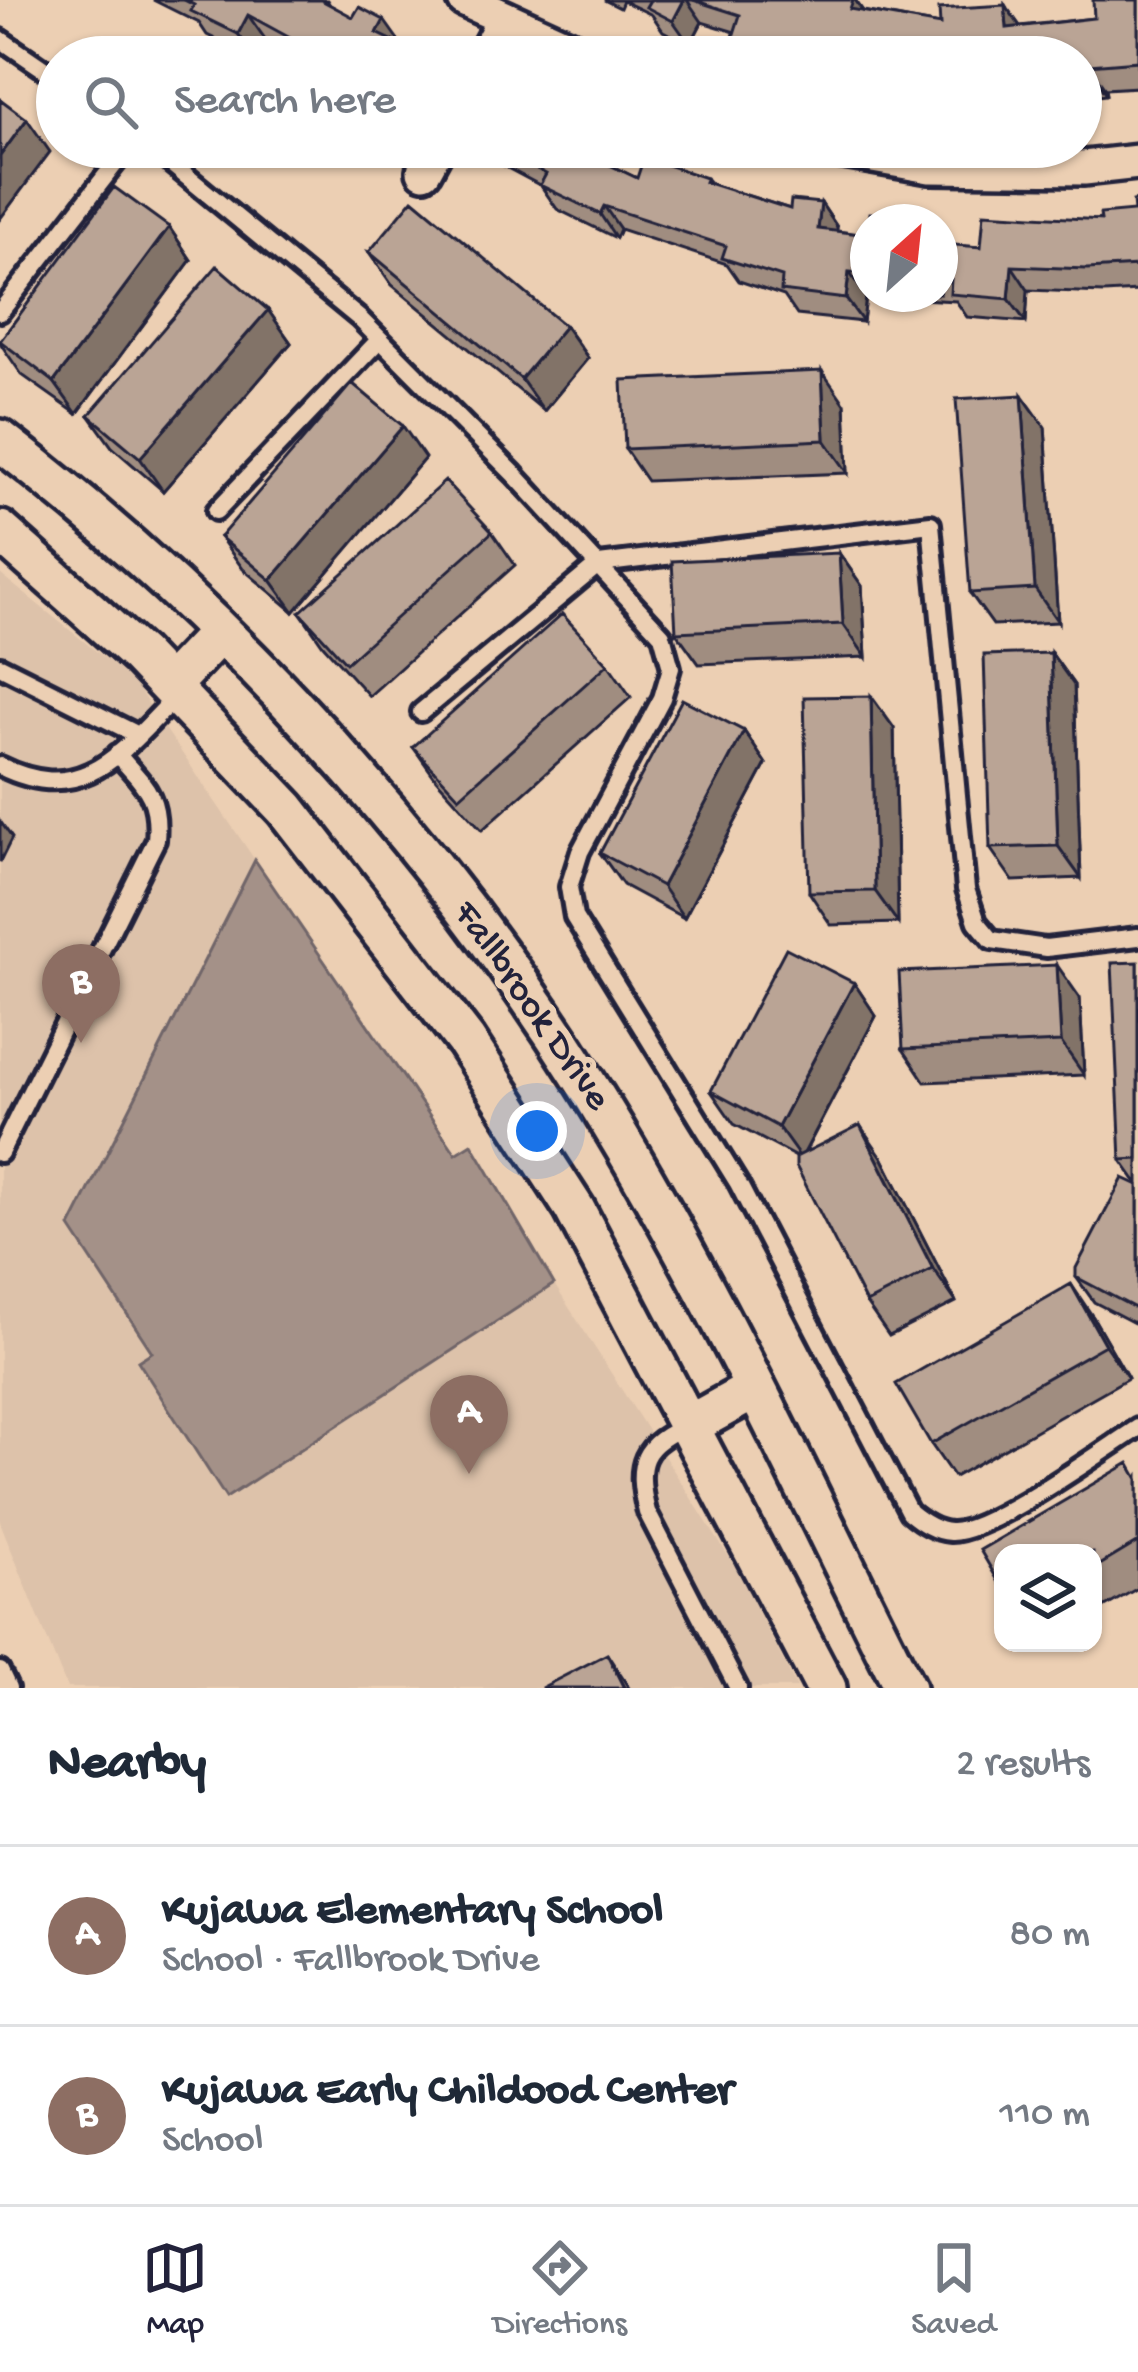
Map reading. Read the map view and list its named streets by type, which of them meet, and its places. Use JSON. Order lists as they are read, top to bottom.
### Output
{
  "streets": {
    "street": ["Fallbrook Drive"]
  },
  "north": "top right",
  "page": {
    "search": "Search here",
    "pins": ["B", "A"],
    "heading": ["Nearby", "2 results"],
    "list": [
      {
        "mark": "A",
        "name": "Kujawa Elementary School",
        "note": "School · Fallbrook Drive",
        "value": "80 m"
      },
      {
        "mark": "B",
        "name": "Kujawa Early Childood Center",
        "note": "School",
        "value": "110 m"
      }
    ],
    "nav": ["Map", "Directions", "Saved"]
  }
}
